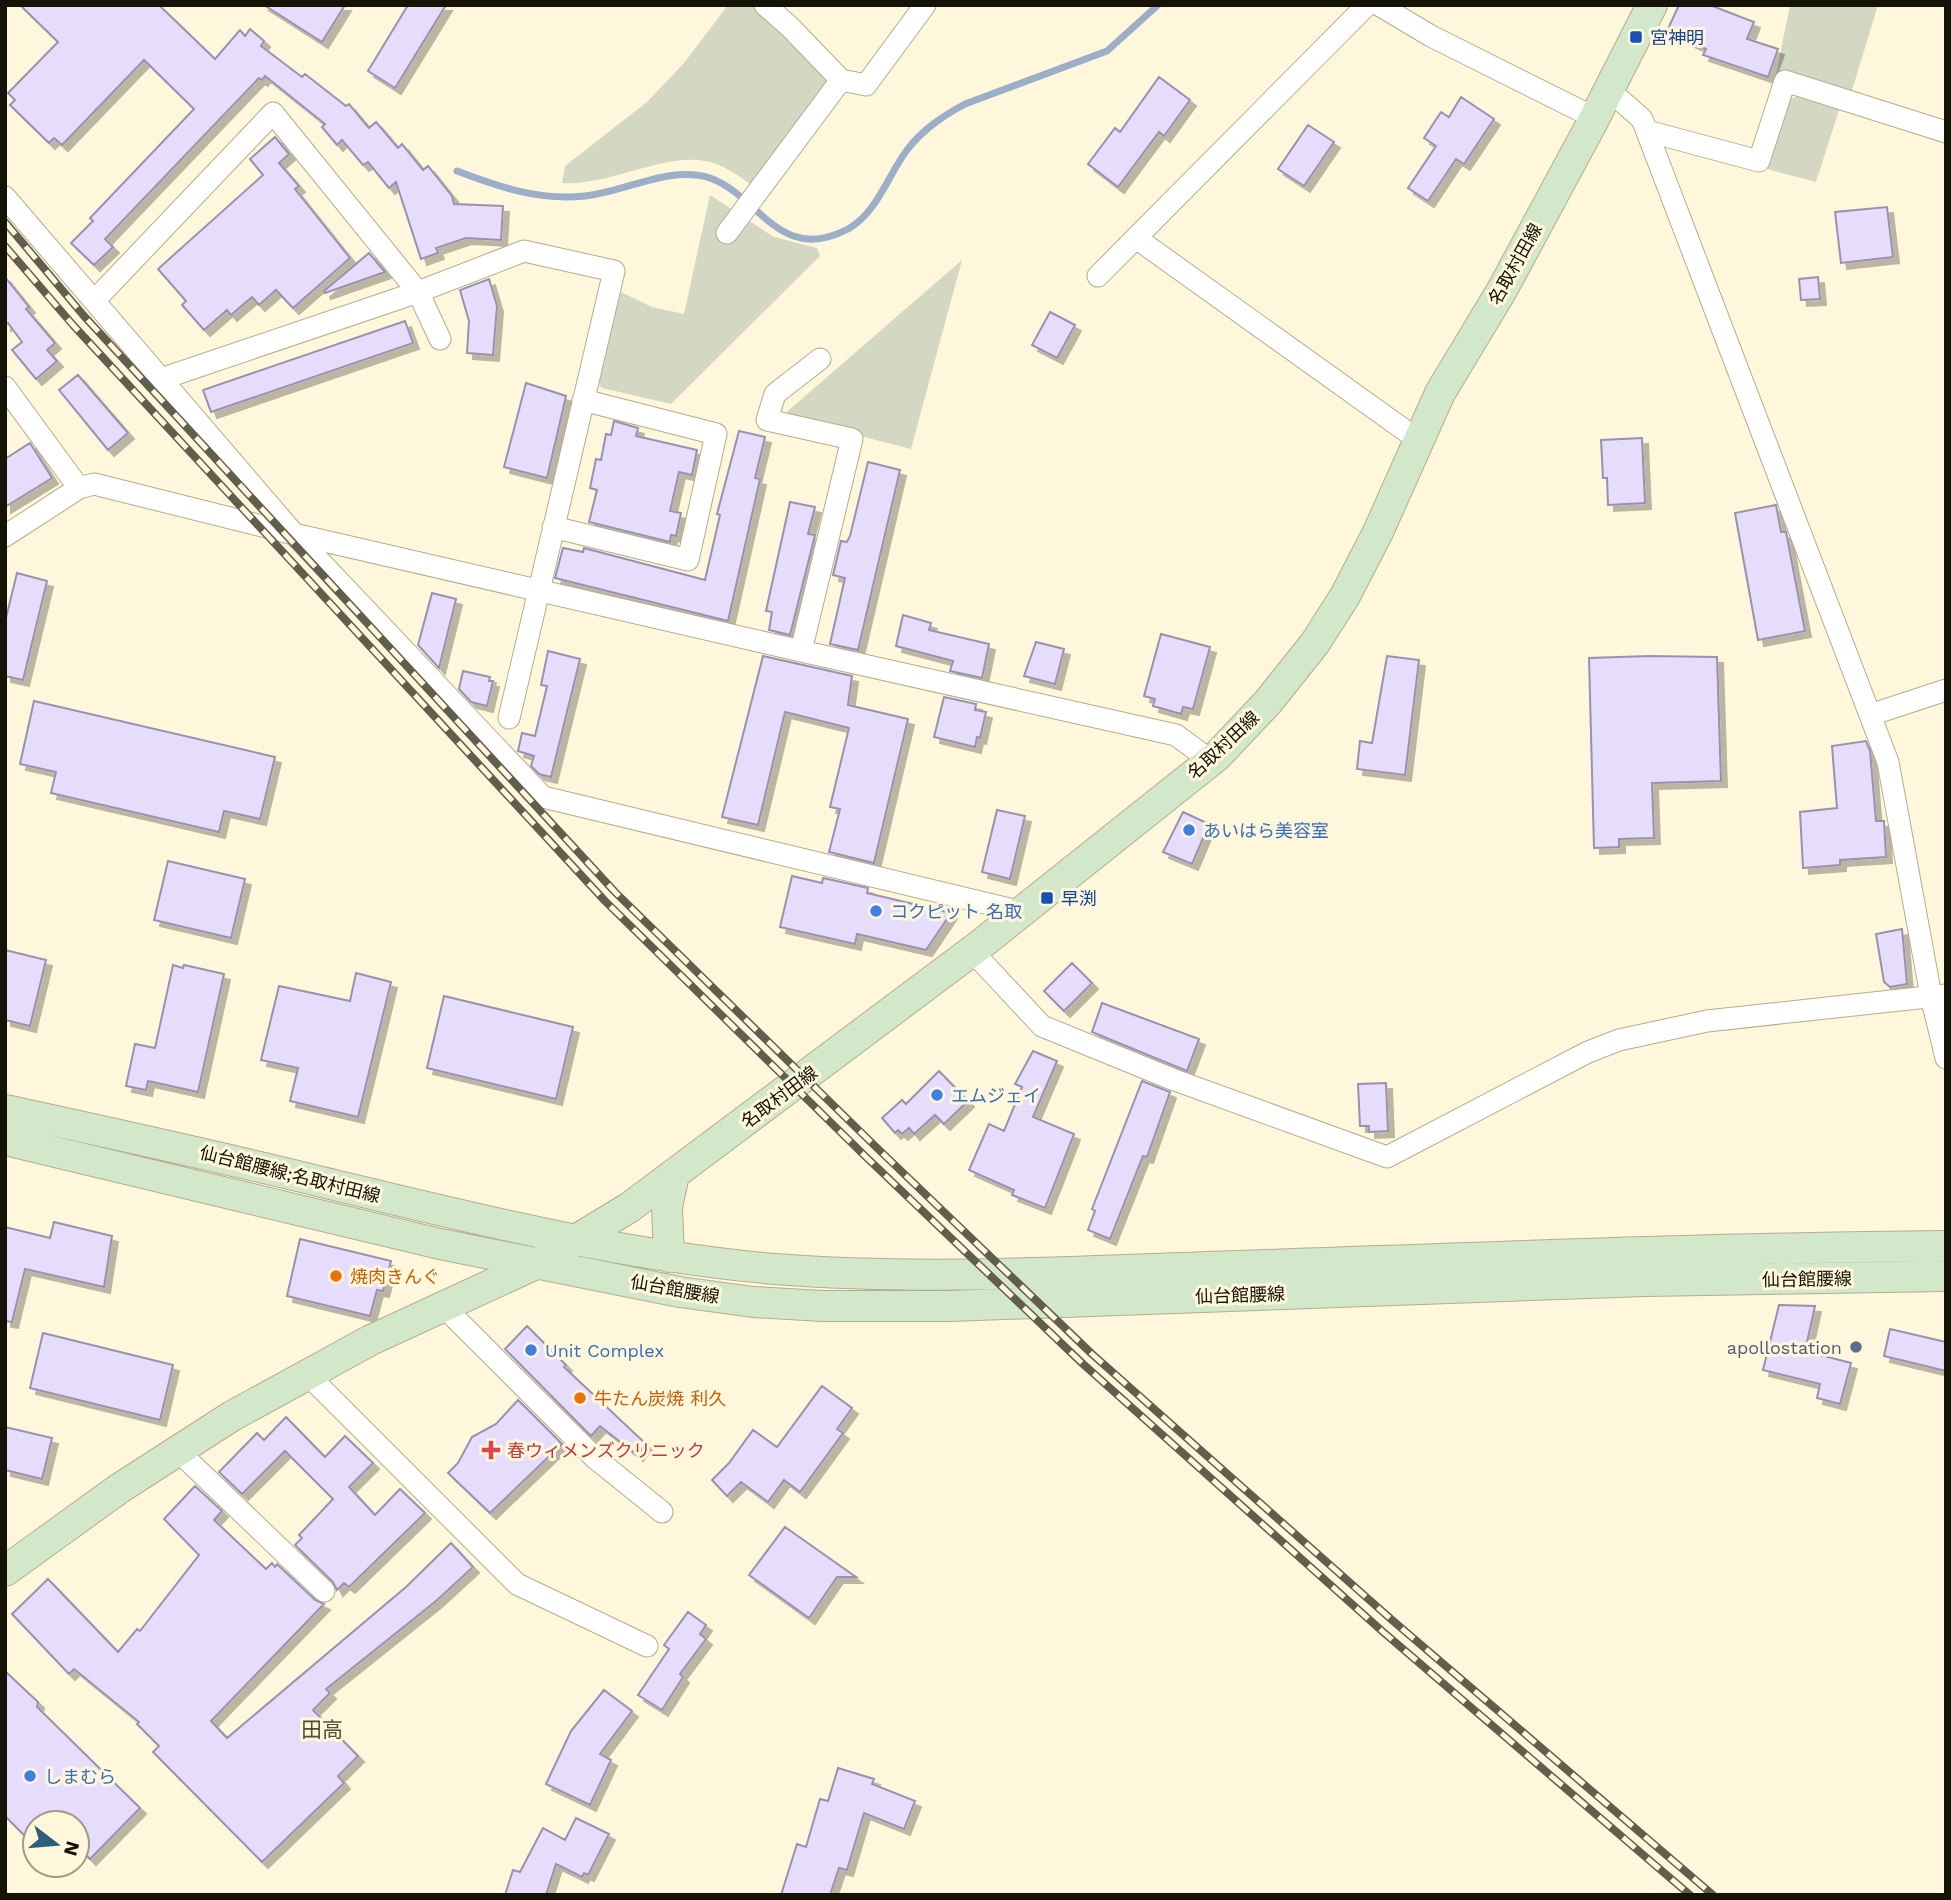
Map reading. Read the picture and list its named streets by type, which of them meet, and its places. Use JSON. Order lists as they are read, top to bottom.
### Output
{
  "streets": {
    "main road": ["名取村田線", "仙台館腰線;名取村田線", "仙台館腰線"]
  },
  "crossings": [
    ["名取村田線", "仙台館腰線;名取村田線"],
    ["名取村田線", "仙台館腰線"],
    ["仙台館腰線;名取村田線", "仙台館腰線"]
  ],
  "districts": ["田高"],
  "places": {
    "transit": ["宮神明", "早渕"],
    "other": [
      "あいはら美容室",
      "コクピット 名取",
      "エムジェイ",
      "焼肉きんぐ",
      "apollostation",
      "Unit Complex",
      "牛たん炭焼 利久",
      "しまむら"
    ],
    "health": ["春ウィメンズクリニック"]
  },
  "north": "right"
}
